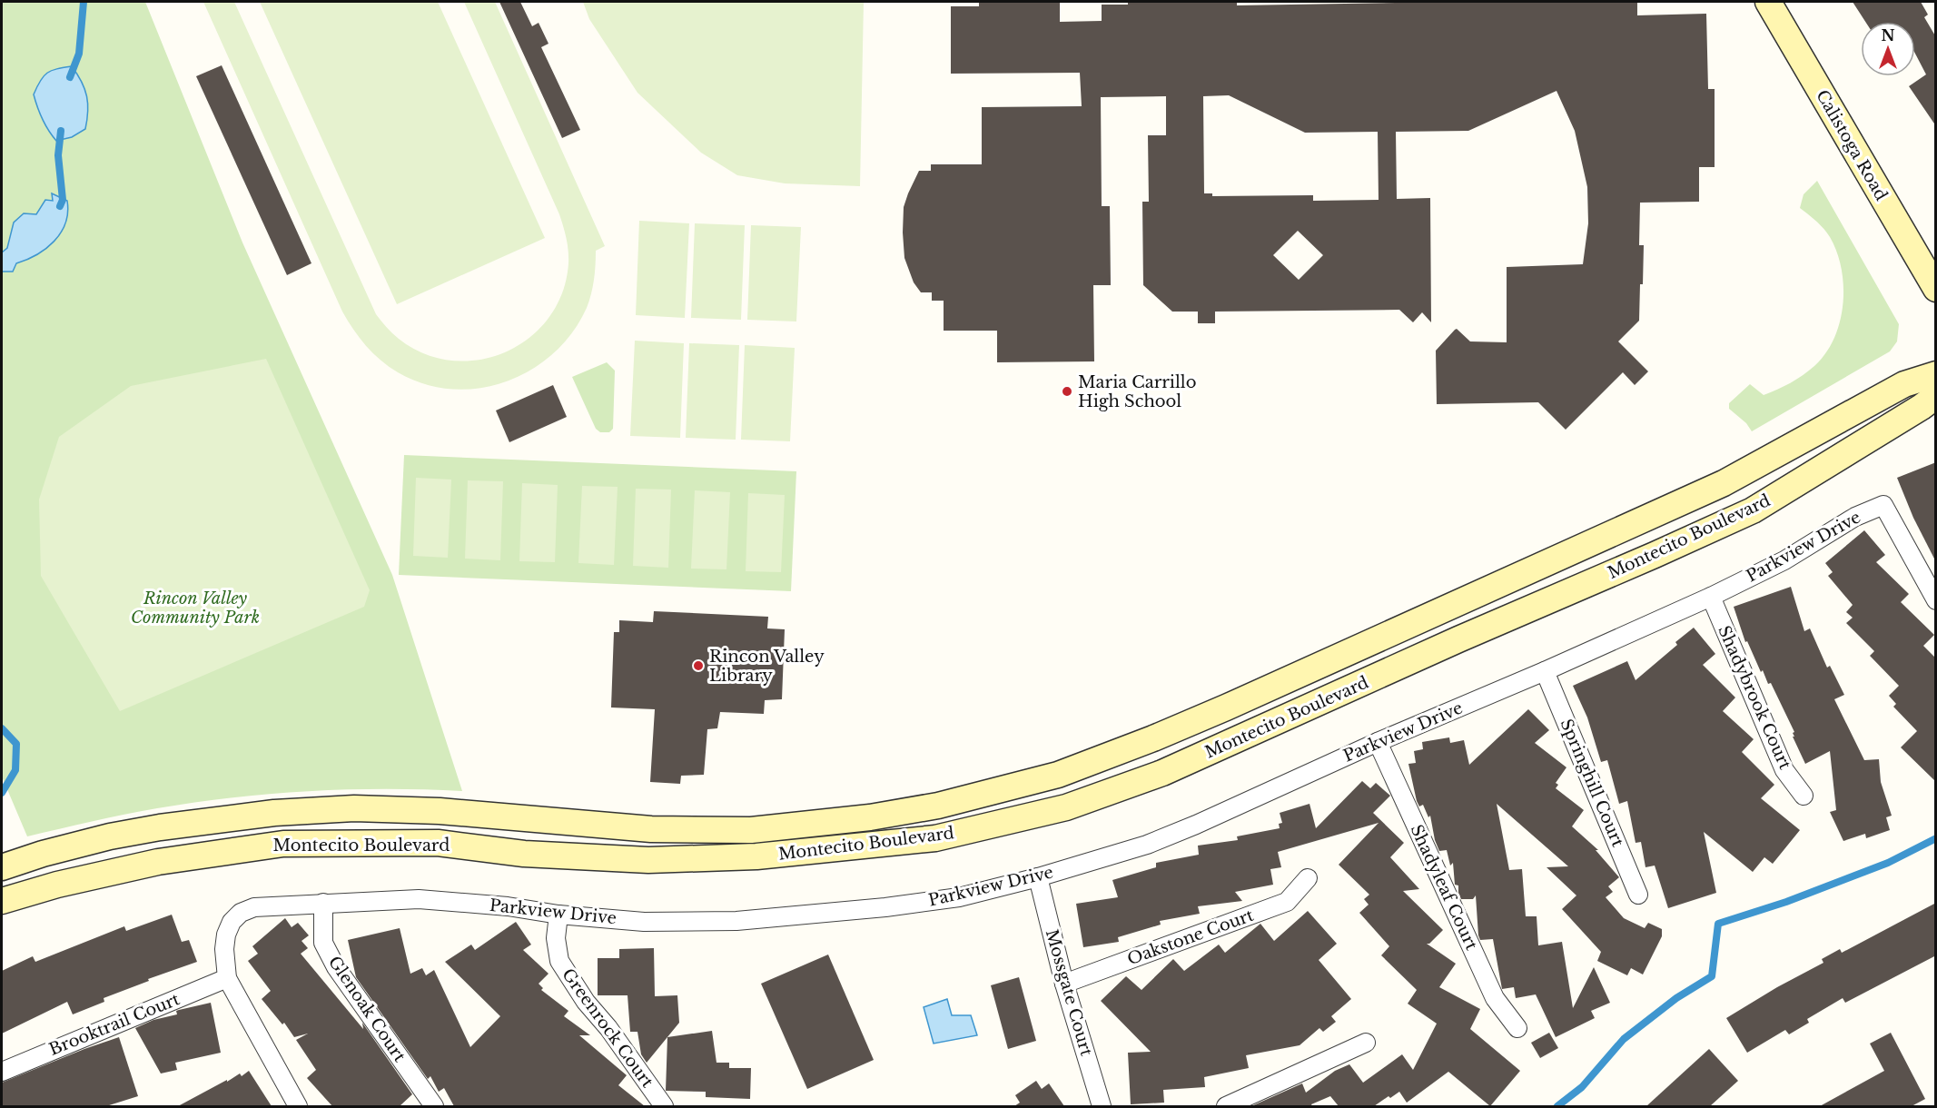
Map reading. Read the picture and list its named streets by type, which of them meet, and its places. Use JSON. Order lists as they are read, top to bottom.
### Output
{
  "streets": {
    "main road": ["Calistoga Road", "Montecito Boulevard"],
    "street": [
      "Parkview Drive",
      "Shadybrook Court",
      "Springhill Court",
      "Shadyleaf Court",
      "Oakstone Court",
      "Mossgate Court",
      "Glenoak Court",
      "Brooktrail Court",
      "Greenrock Court"
    ]
  },
  "crossings": [
    ["Parkview Drive", "Shadybrook Court"],
    ["Parkview Drive", "Springhill Court"],
    ["Parkview Drive", "Shadyleaf Court"],
    ["Parkview Drive", "Mossgate Court"],
    ["Parkview Drive", "Glenoak Court"],
    ["Parkview Drive", "Brooktrail Court"],
    ["Parkview Drive", "Greenrock Court"],
    ["Oakstone Court", "Mossgate Court"]
  ],
  "parks": ["Rincon Valley Community Park"],
  "places": ["Maria Carrillo High School", "Rincon Valley Library"],
  "north": "top"
}
